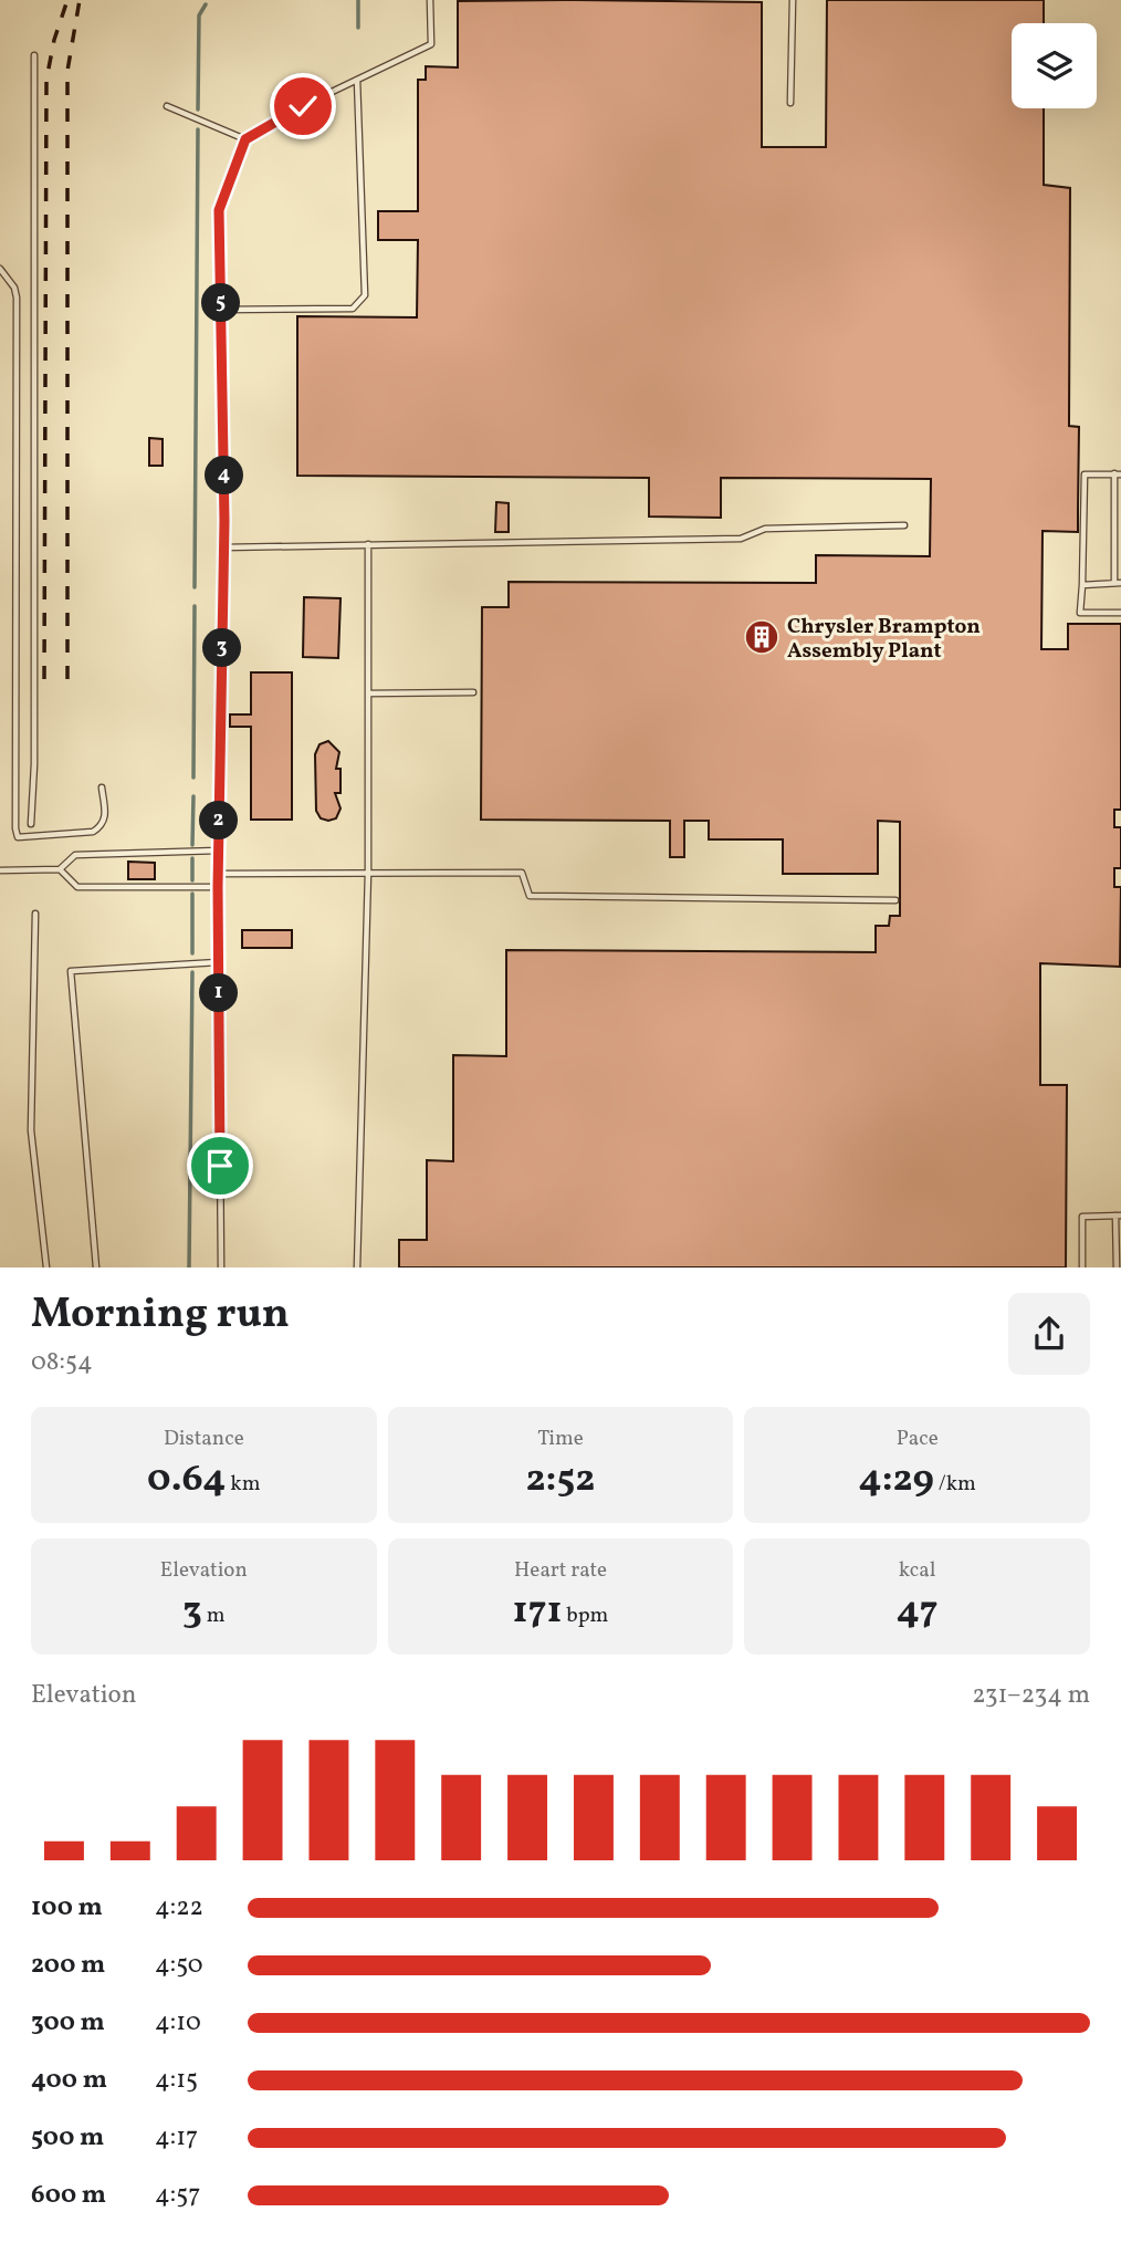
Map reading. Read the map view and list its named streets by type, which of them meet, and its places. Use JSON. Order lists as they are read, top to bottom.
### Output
{
  "places": {
    "building": ["Chrysler Brampton Assembly Plant"]
  },
  "page": {
    "pins": [
      "5",
      "4",
      "3",
      "2",
      "1"
    ],
    "heading": ["Morning run", "08:54"],
    "stats": [
      ["Distance", "0.64 km"],
      ["Time", "2:52"],
      ["Pace", "4:29 /km"],
      ["Elevation", "3 m"],
      ["Heart rate", "171 bpm"],
      ["kcal", "47"]
    ],
    "chart": ["Elevation", "231–234 m"],
    "list": [
      {
        "name": "100 m",
        "note": "4:22"
      },
      {
        "name": "200 m",
        "note": "4:50"
      },
      {
        "name": "300 m",
        "note": "4:10"
      },
      {
        "name": "400 m",
        "note": "4:15"
      },
      {
        "name": "500 m",
        "note": "4:17"
      },
      {
        "name": "600 m",
        "note": "4:57"
      }
    ]
  }
}
